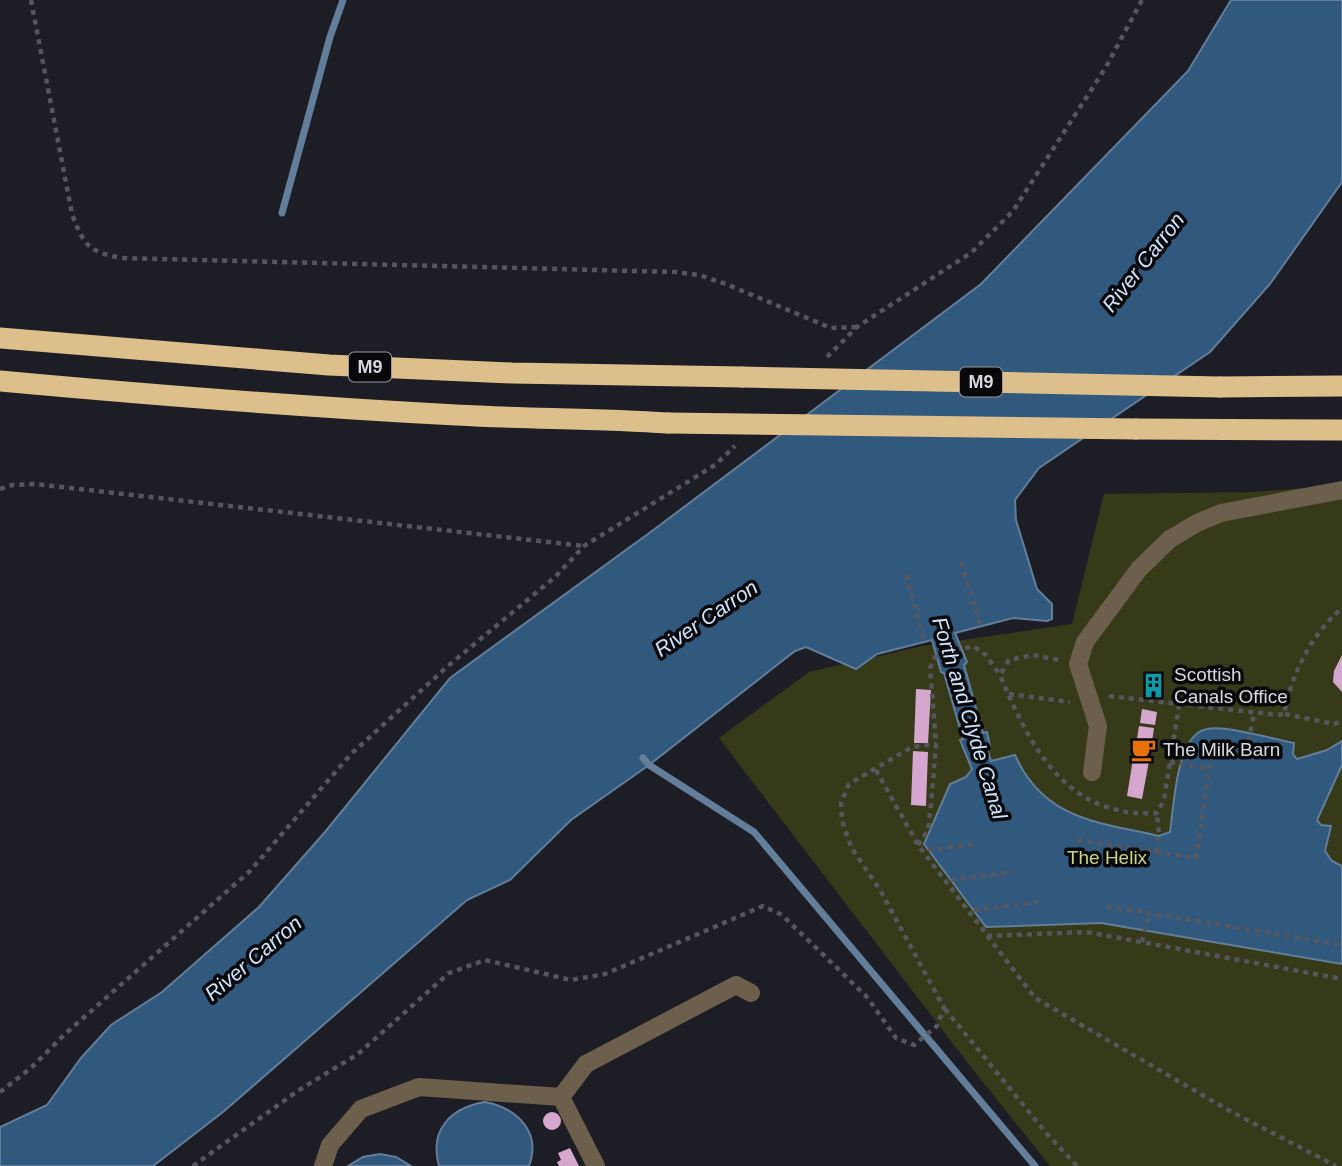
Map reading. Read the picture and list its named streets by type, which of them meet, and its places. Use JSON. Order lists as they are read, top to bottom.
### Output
{
  "streets": {
    "highway": ["M9"]
  },
  "water": ["River Carron", "Forth and Clyde Canal"],
  "parks": ["The Helix"],
  "places": {
    "building": ["Scottish Canals Office"],
    "cafe": ["The Milk Barn"]
  }
}
